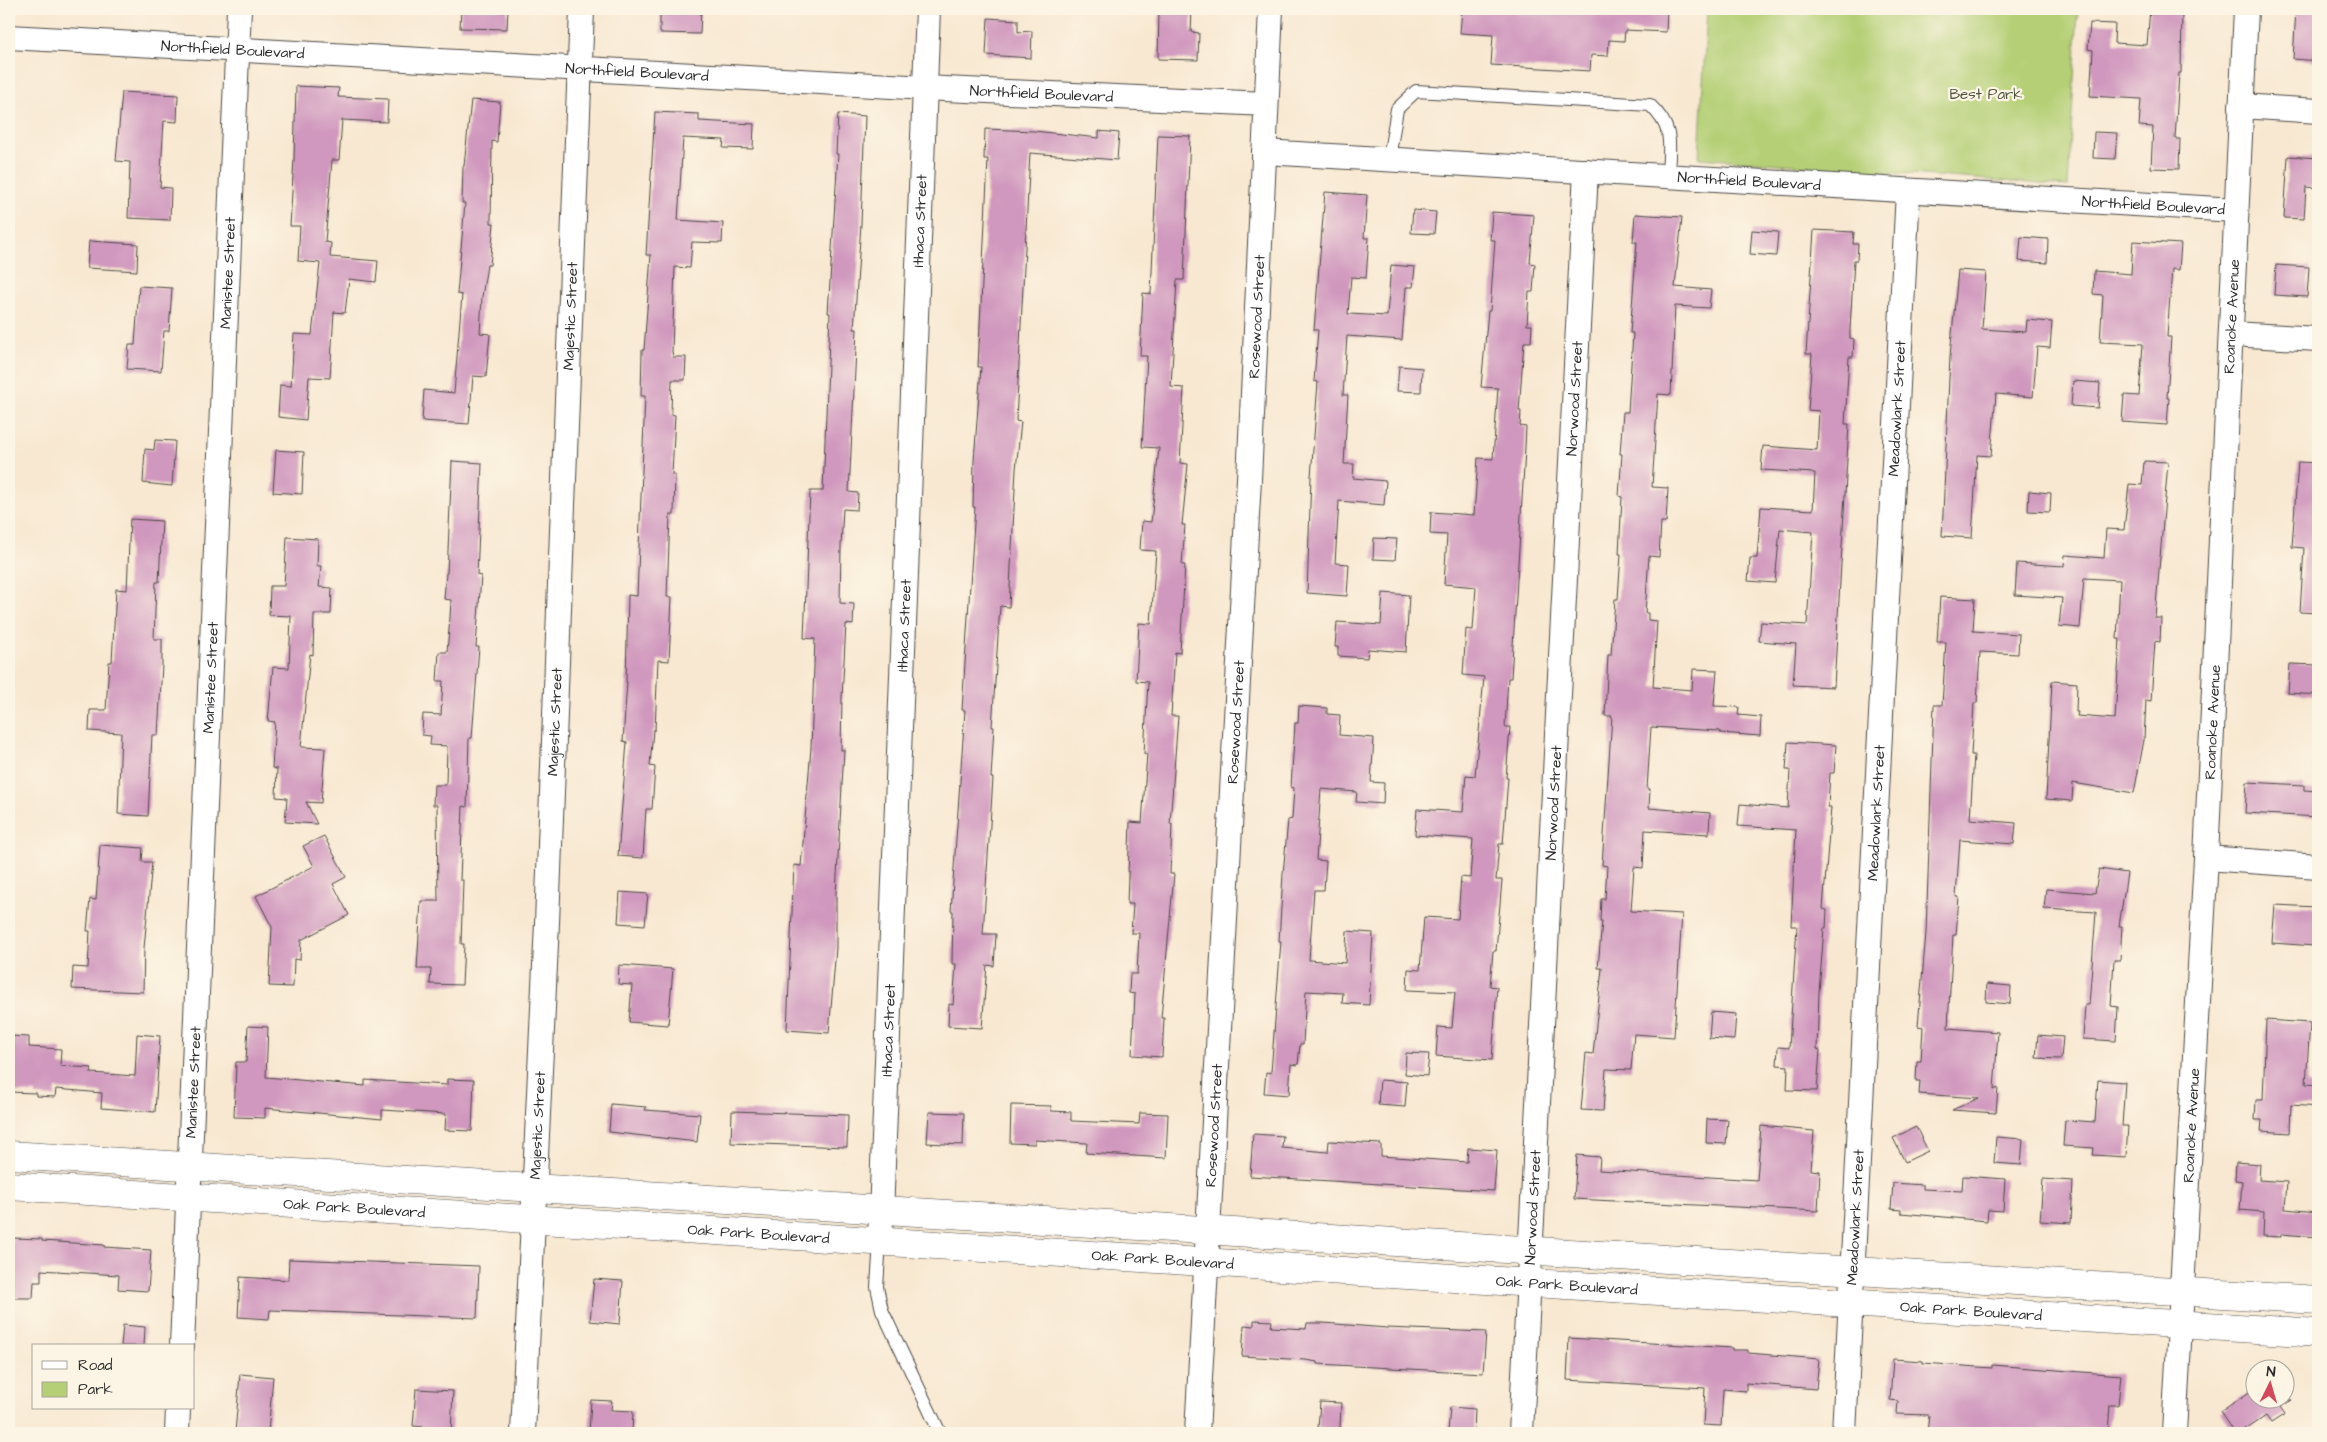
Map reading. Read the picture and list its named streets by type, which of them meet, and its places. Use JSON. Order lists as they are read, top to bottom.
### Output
{
  "streets": {
    "street": [
      "Northfield Boulevard",
      "Ithaca Street",
      "Manistee Street",
      "Majestic Street",
      "Rosewood Street",
      "Roanoke Avenue",
      "Norwood Street",
      "Meadowlark Street",
      "Oak Park Boulevard"
    ]
  },
  "crossings": [
    ["Northfield Boulevard", "Ithaca Street"],
    ["Northfield Boulevard", "Manistee Street"],
    ["Northfield Boulevard", "Majestic Street"],
    ["Northfield Boulevard", "Rosewood Street"],
    ["Northfield Boulevard", "Roanoke Avenue"],
    ["Northfield Boulevard", "Norwood Street"],
    ["Northfield Boulevard", "Meadowlark Street"],
    ["Ithaca Street", "Oak Park Boulevard"],
    ["Manistee Street", "Oak Park Boulevard"],
    ["Majestic Street", "Oak Park Boulevard"],
    ["Rosewood Street", "Oak Park Boulevard"],
    ["Roanoke Avenue", "Oak Park Boulevard"],
    ["Norwood Street", "Oak Park Boulevard"],
    ["Meadowlark Street", "Oak Park Boulevard"]
  ],
  "parks": ["Best Park"],
  "legend": ["Road", "Park"],
  "north": "top"
}
